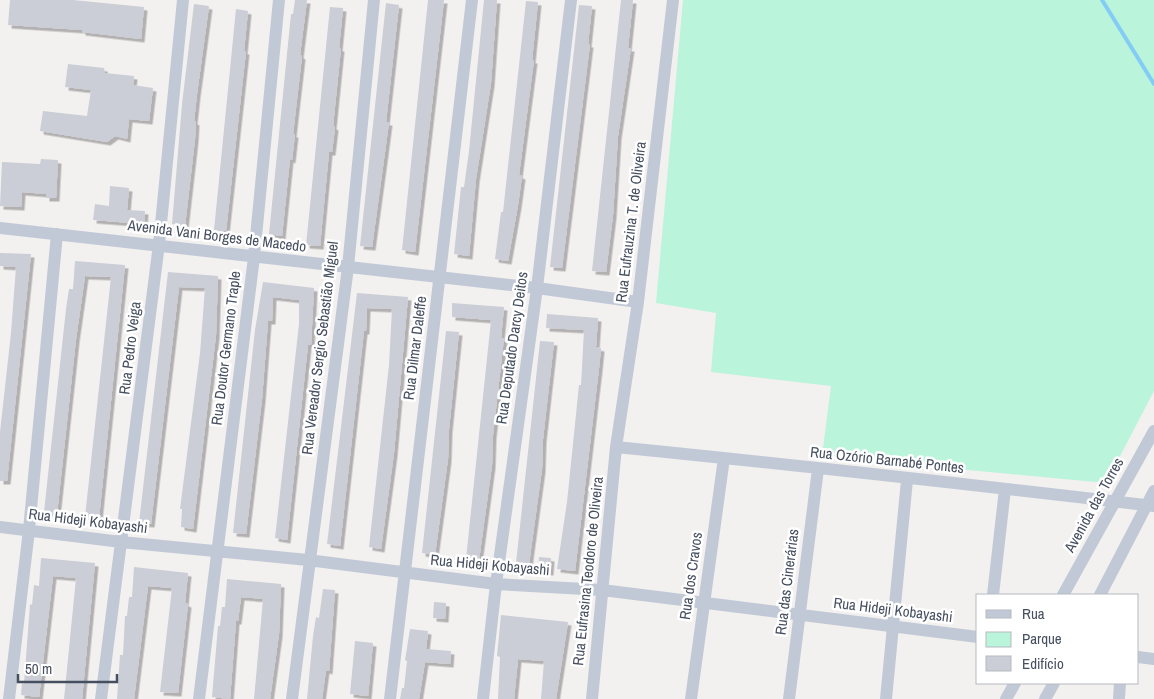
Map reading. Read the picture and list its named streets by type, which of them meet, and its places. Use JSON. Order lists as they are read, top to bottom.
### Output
{
  "streets": {
    "street": [
      "Rua Eufrauzina T. de Oliveira",
      "Avenida Vani Borges de Macedo",
      "Rua Pedro Veiga",
      "Rua Doutor Germano Traple",
      "Rua Vereador Sergio Sebastião Miguel",
      "Rua Dilmar Daleffe",
      "Rua Deputado Darcy Deitos",
      "Rua Ozório Barnabé Pontes",
      "Avenida das Torres",
      "Rua Hideji Kobayashi",
      "Rua Eufrasina Teodoro de Oliveira",
      "Rua dos Cravos",
      "Rua das Cinerárias"
    ]
  },
  "crossings": [
    ["Rua Eufrauzina T. de Oliveira", "Avenida Vani Borges de Macedo"],
    ["Rua Eufrauzina T. de Oliveira", "Rua Ozório Barnabé Pontes"],
    ["Rua Eufrauzina T. de Oliveira", "Rua Eufrasina Teodoro de Oliveira"],
    ["Avenida Vani Borges de Macedo", "Rua Pedro Veiga"],
    ["Avenida Vani Borges de Macedo", "Rua Doutor Germano Traple"],
    ["Avenida Vani Borges de Macedo", "Rua Vereador Sergio Sebastião Miguel"],
    ["Avenida Vani Borges de Macedo", "Rua Dilmar Daleffe"],
    ["Avenida Vani Borges de Macedo", "Rua Deputado Darcy Deitos"],
    ["Rua Pedro Veiga", "Rua Hideji Kobayashi"],
    ["Rua Doutor Germano Traple", "Rua Hideji Kobayashi"],
    ["Rua Vereador Sergio Sebastião Miguel", "Rua Hideji Kobayashi"],
    ["Rua Dilmar Daleffe", "Rua Hideji Kobayashi"],
    ["Rua Deputado Darcy Deitos", "Rua Hideji Kobayashi"],
    ["Rua Ozório Barnabé Pontes", "Avenida das Torres"],
    ["Rua Ozório Barnabé Pontes", "Rua Eufrasina Teodoro de Oliveira"],
    ["Rua Ozório Barnabé Pontes", "Rua dos Cravos"],
    ["Rua Ozório Barnabé Pontes", "Rua das Cinerárias"],
    ["Rua Hideji Kobayashi", "Rua Eufrasina Teodoro de Oliveira"],
    ["Rua Hideji Kobayashi", "Rua dos Cravos"],
    ["Rua Hideji Kobayashi", "Rua das Cinerárias"]
  ],
  "legend": ["Rua", "Parque", "Edifício"],
  "scale_bar": "50 m"
}
